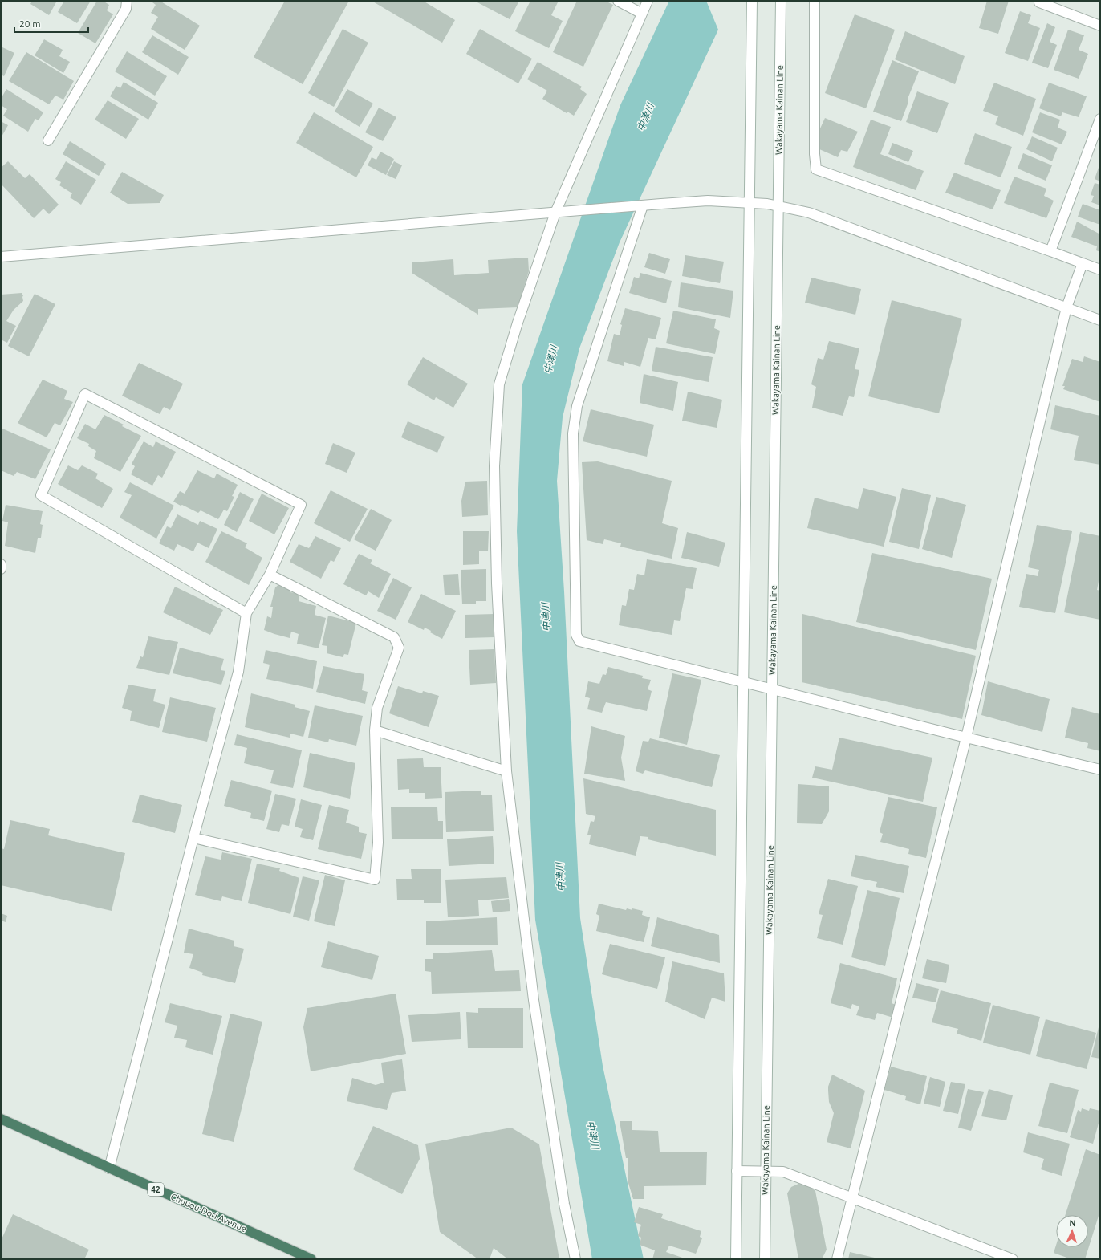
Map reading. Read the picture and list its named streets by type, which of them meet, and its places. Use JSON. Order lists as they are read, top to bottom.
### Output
{
  "streets": {
    "highway": ["42", "Chuuou-Dori Avenue"],
    "street": ["Wakayama Kainan Line"]
  },
  "water": ["中津川"],
  "scale_bar": "20 m",
  "north": "top"
}
